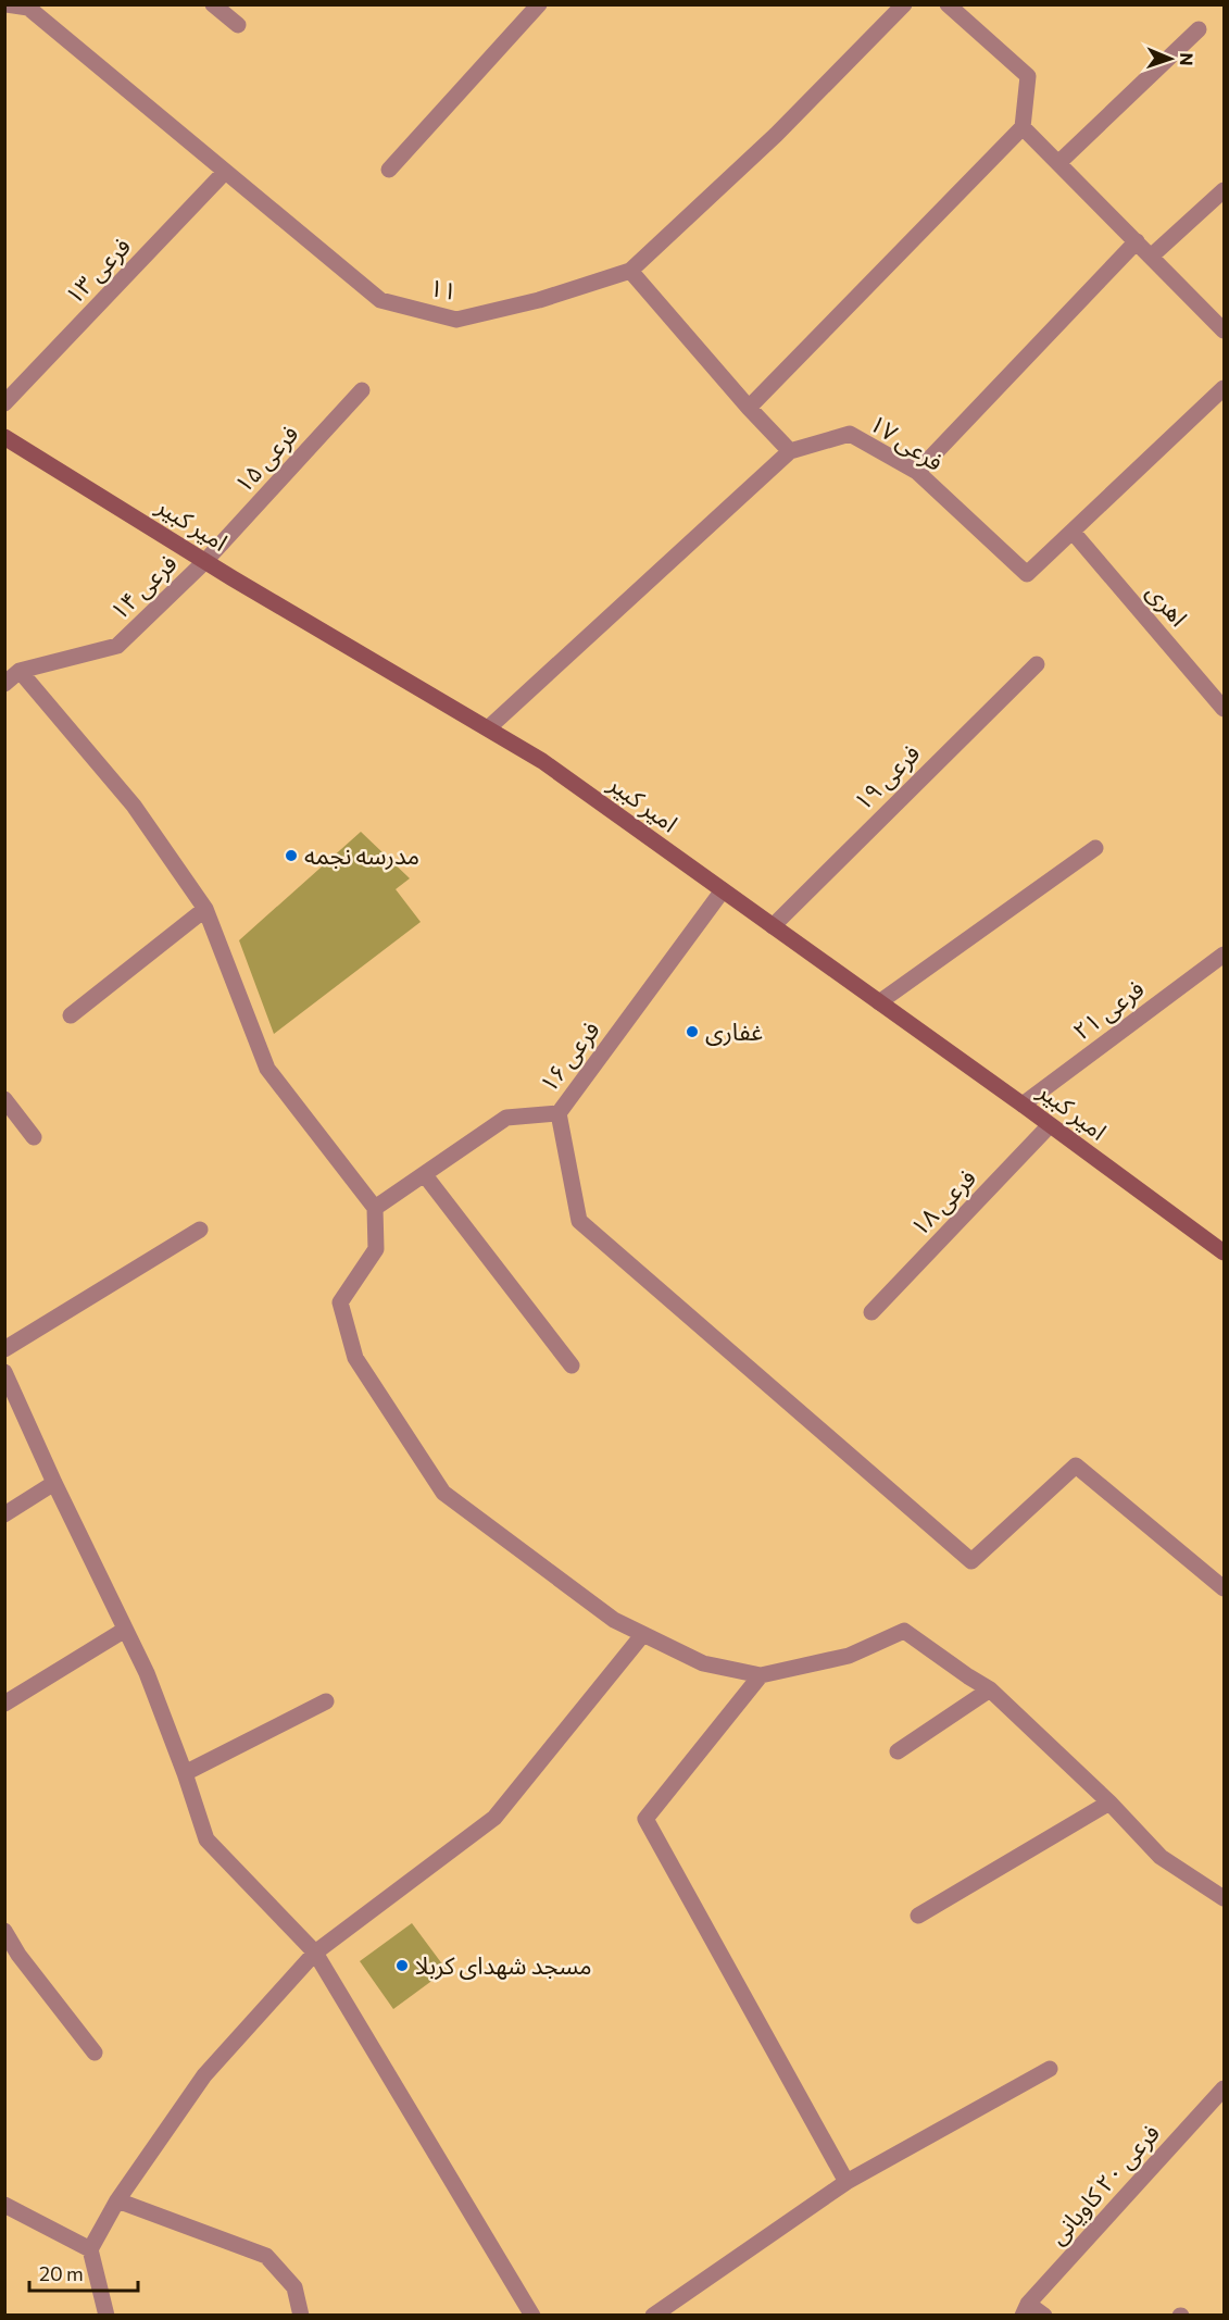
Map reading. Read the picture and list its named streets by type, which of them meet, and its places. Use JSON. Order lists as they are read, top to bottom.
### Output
{
  "streets": {
    "main road": ["امیر کبیر"],
    "street": [
      "فرعی ۱۳",
      "۱۱",
      "فرعی ۱۷",
      "فرعی ۱۵",
      "فرعی ۱۴",
      "اهری",
      "فرعی ۱۹",
      "فرعی ۲۱",
      "فرعی ۱۶",
      "فرعی ۱۸",
      "فرعی ۲۰ کاویانی"
    ]
  },
  "crossings": [
    ["فرعی ۱۳", "۱۱"],
    ["فرعی ۱۷", "امیر کبیر"],
    ["فرعی ۱۷", "اهری"],
    ["فرعی ۱۵", "امیر کبیر"],
    ["فرعی ۱۵", "فرعی ۱۴"],
    ["امیر کبیر", "فرعی ۱۴"],
    ["امیر کبیر", "فرعی ۱۹"],
    ["امیر کبیر", "فرعی ۲۱"],
    ["امیر کبیر", "فرعی ۱۶"],
    ["امیر کبیر", "فرعی ۱۸"]
  ],
  "places": ["مدرسه نجمه", "غفاری", "مسجد شهدای کربلا"],
  "scale_bar": "20 m",
  "north": "right"
}
